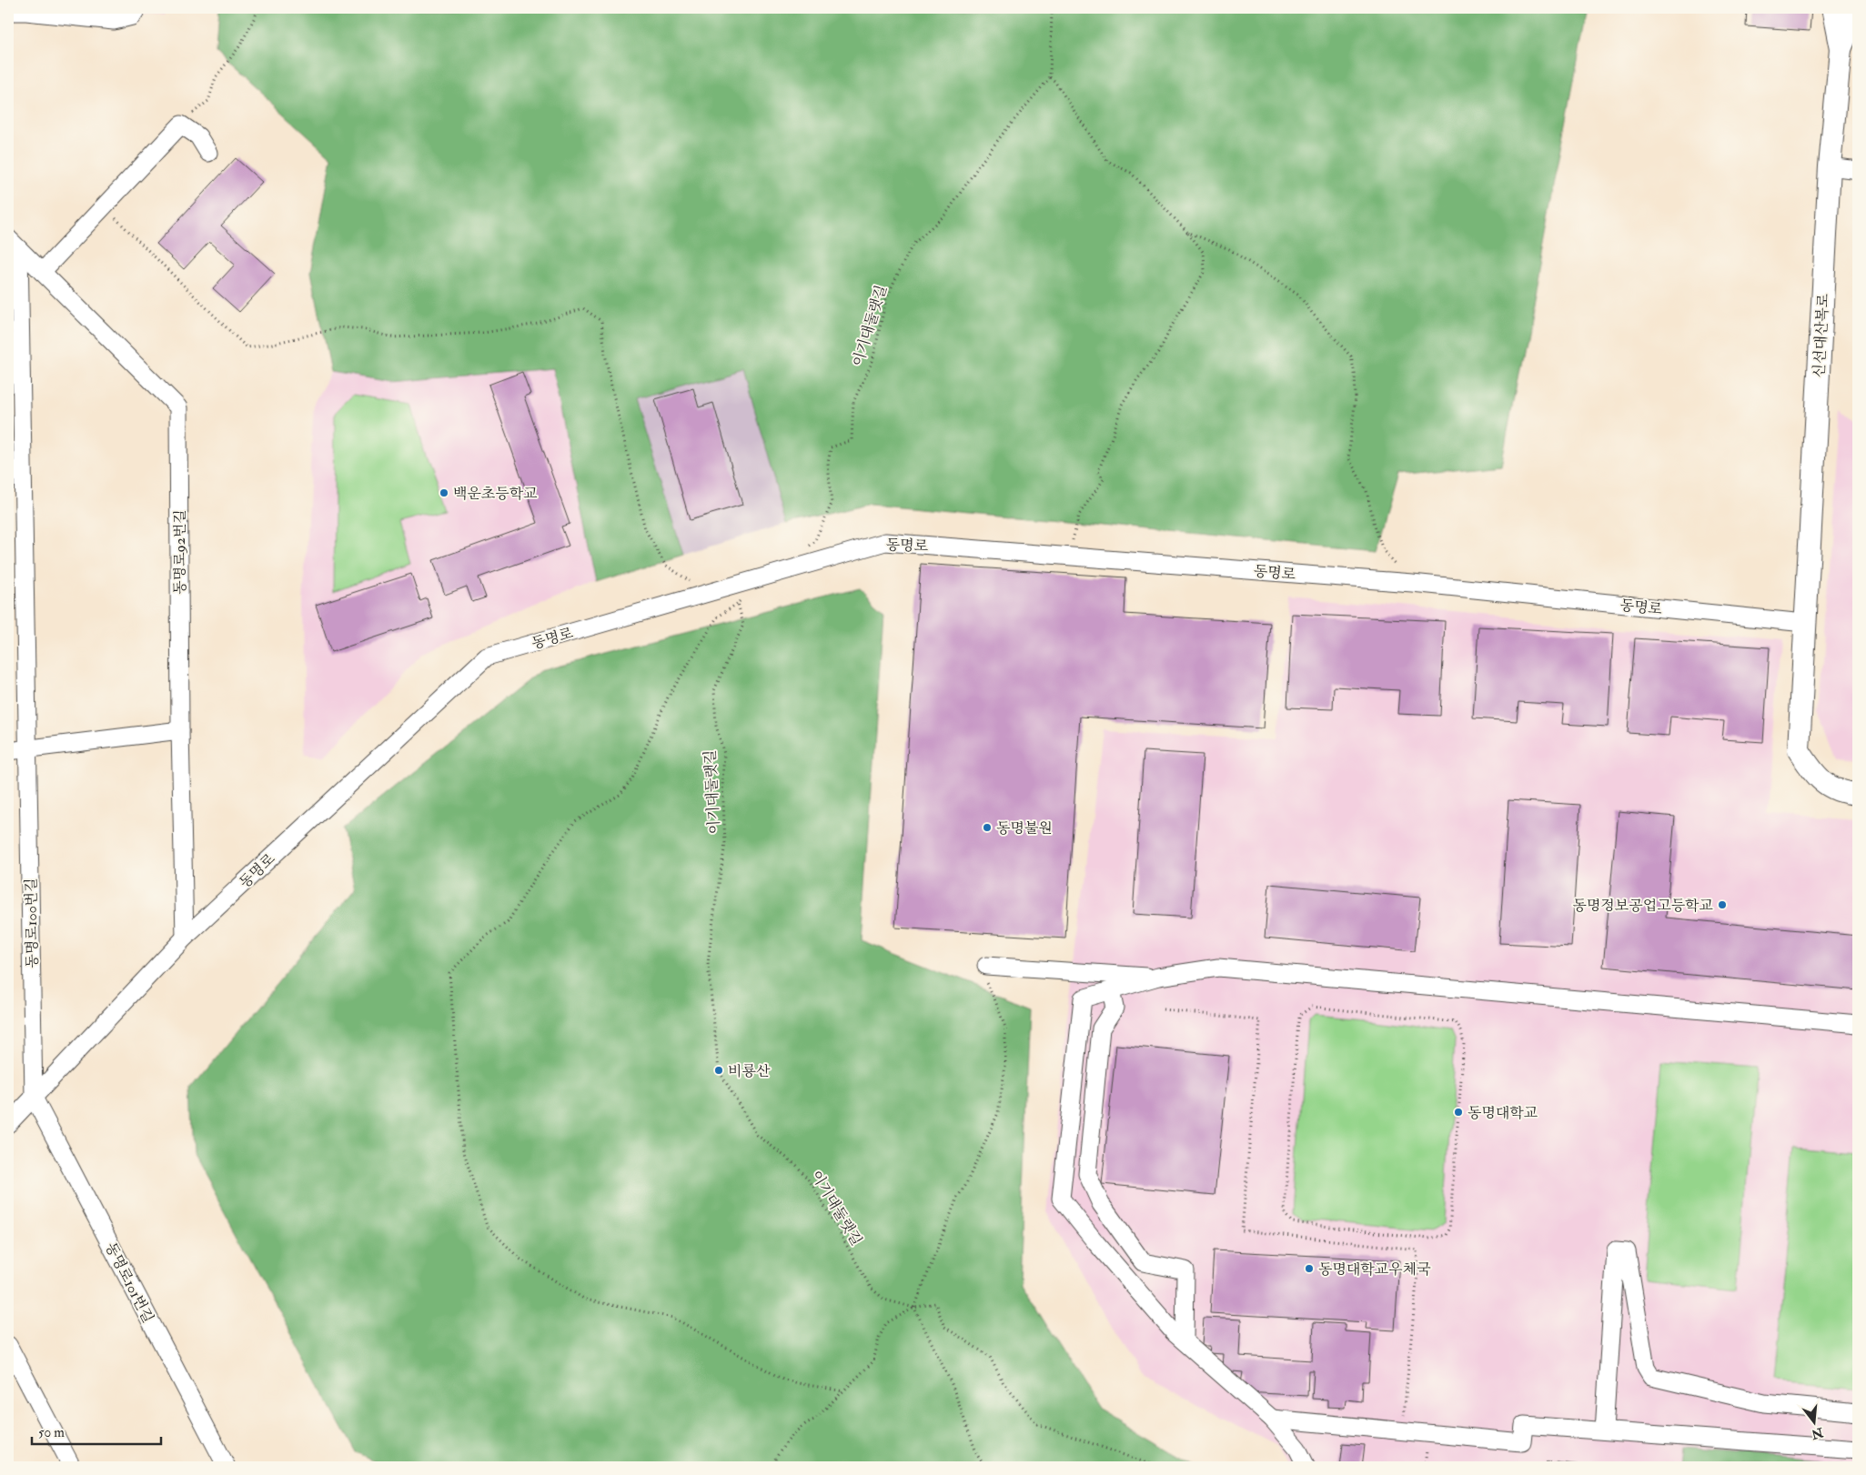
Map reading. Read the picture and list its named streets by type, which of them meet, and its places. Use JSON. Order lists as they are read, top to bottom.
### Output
{
  "streets": {
    "main road": ["신선대산복로"],
    "street": [
      "동명로",
      "동명로92번길",
      "동명로100번길",
      "동명로101번길"
    ],
    "path": ["이기대둘랫길"]
  },
  "crossings": [
    ["신선대산복로", "동명로"],
    ["동명로", "동명로92번길"],
    ["동명로", "동명로100번길"],
    ["동명로", "동명로101번길"],
    ["동명로92번길", "동명로100번길"],
    ["동명로100번길", "동명로101번길"]
  ],
  "places": [
    "백운초등학교",
    "동명불원",
    "동명정보공업고등학교",
    "비룡산",
    "동명대학교",
    "동명대학교우체국"
  ],
  "scale_bar": "50 m",
  "north": "bottom"
}
